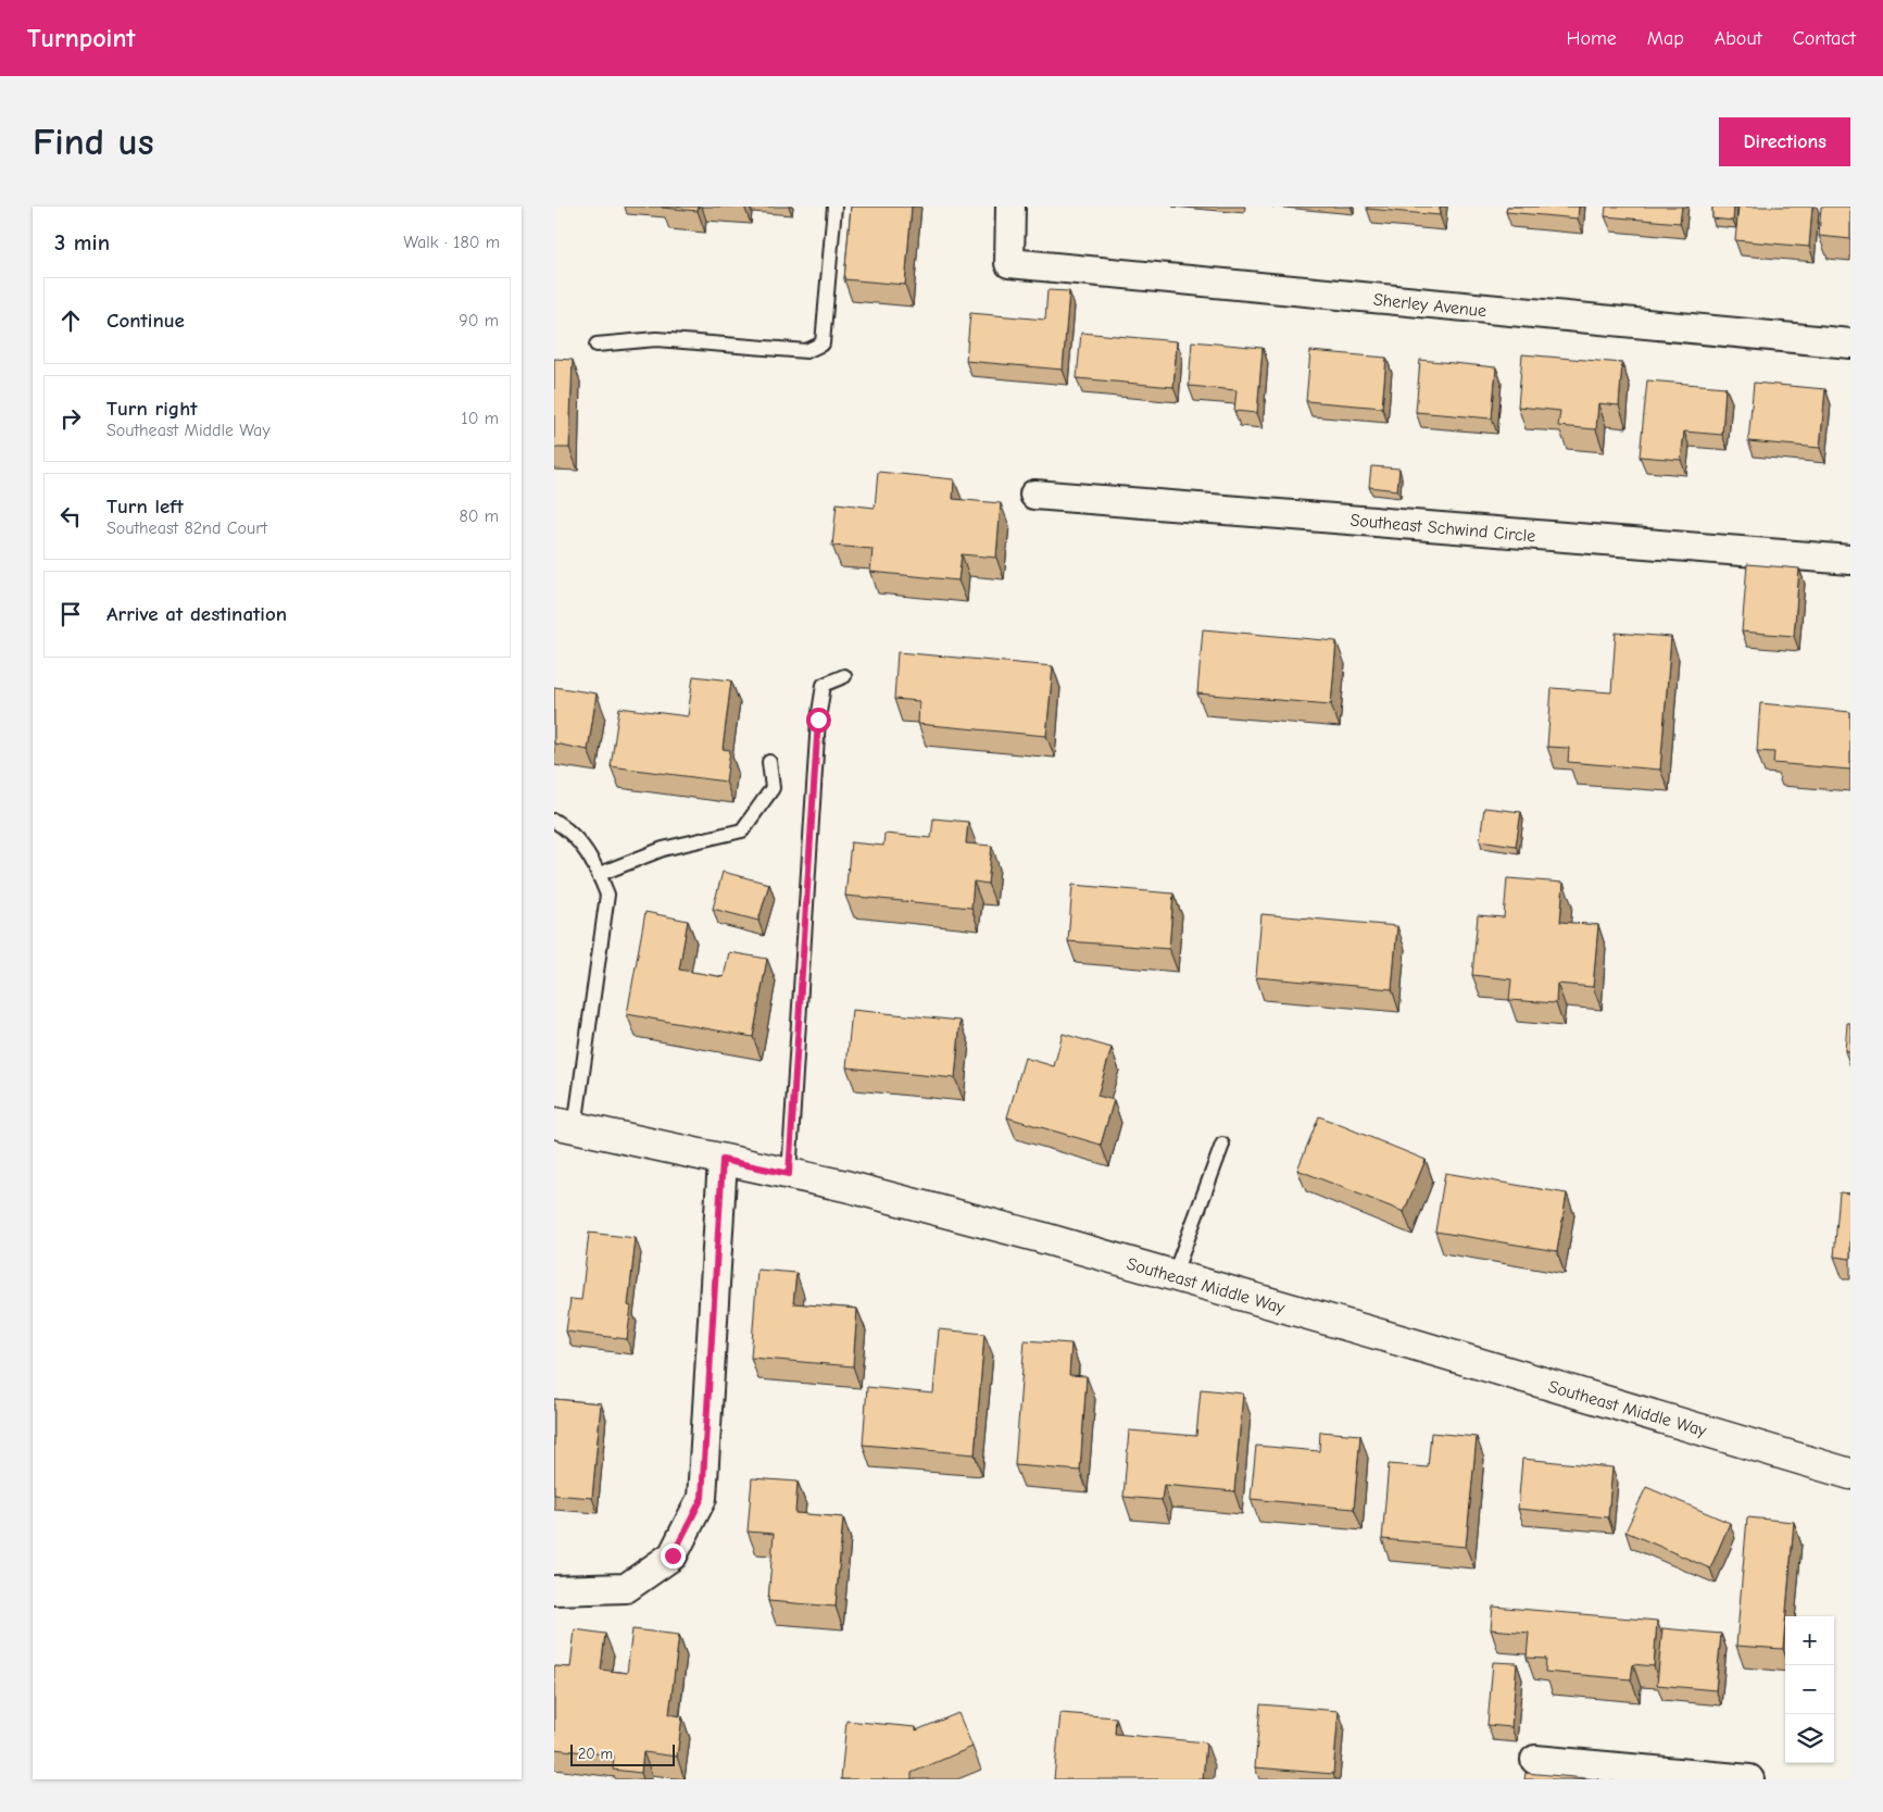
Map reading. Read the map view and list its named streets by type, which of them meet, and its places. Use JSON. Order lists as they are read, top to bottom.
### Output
{
  "streets": {
    "street": ["Sherley Avenue", "Southeast Schwind Circle", "Southeast Middle Way"]
  },
  "scale_bar": "20 m",
  "page": {
    "header": "Turnpoint",
    "nav": [
      "Home",
      "Map",
      "About",
      "Contact"
    ],
    "buttons": "Directions",
    "title": "Find us",
    "heading": ["3 min", "Walk · 180 m"],
    "list": [
      ["Continue", "90 m"],
      ["Turn right", "Southeast Middle Way", "10 m"],
      ["Turn left", "Southeast 82nd Court", "80 m"],
      "Arrive at destination"
    ],
    "map_buttons": ["+", "−"],
    "scale": "20 m"
  }
}
